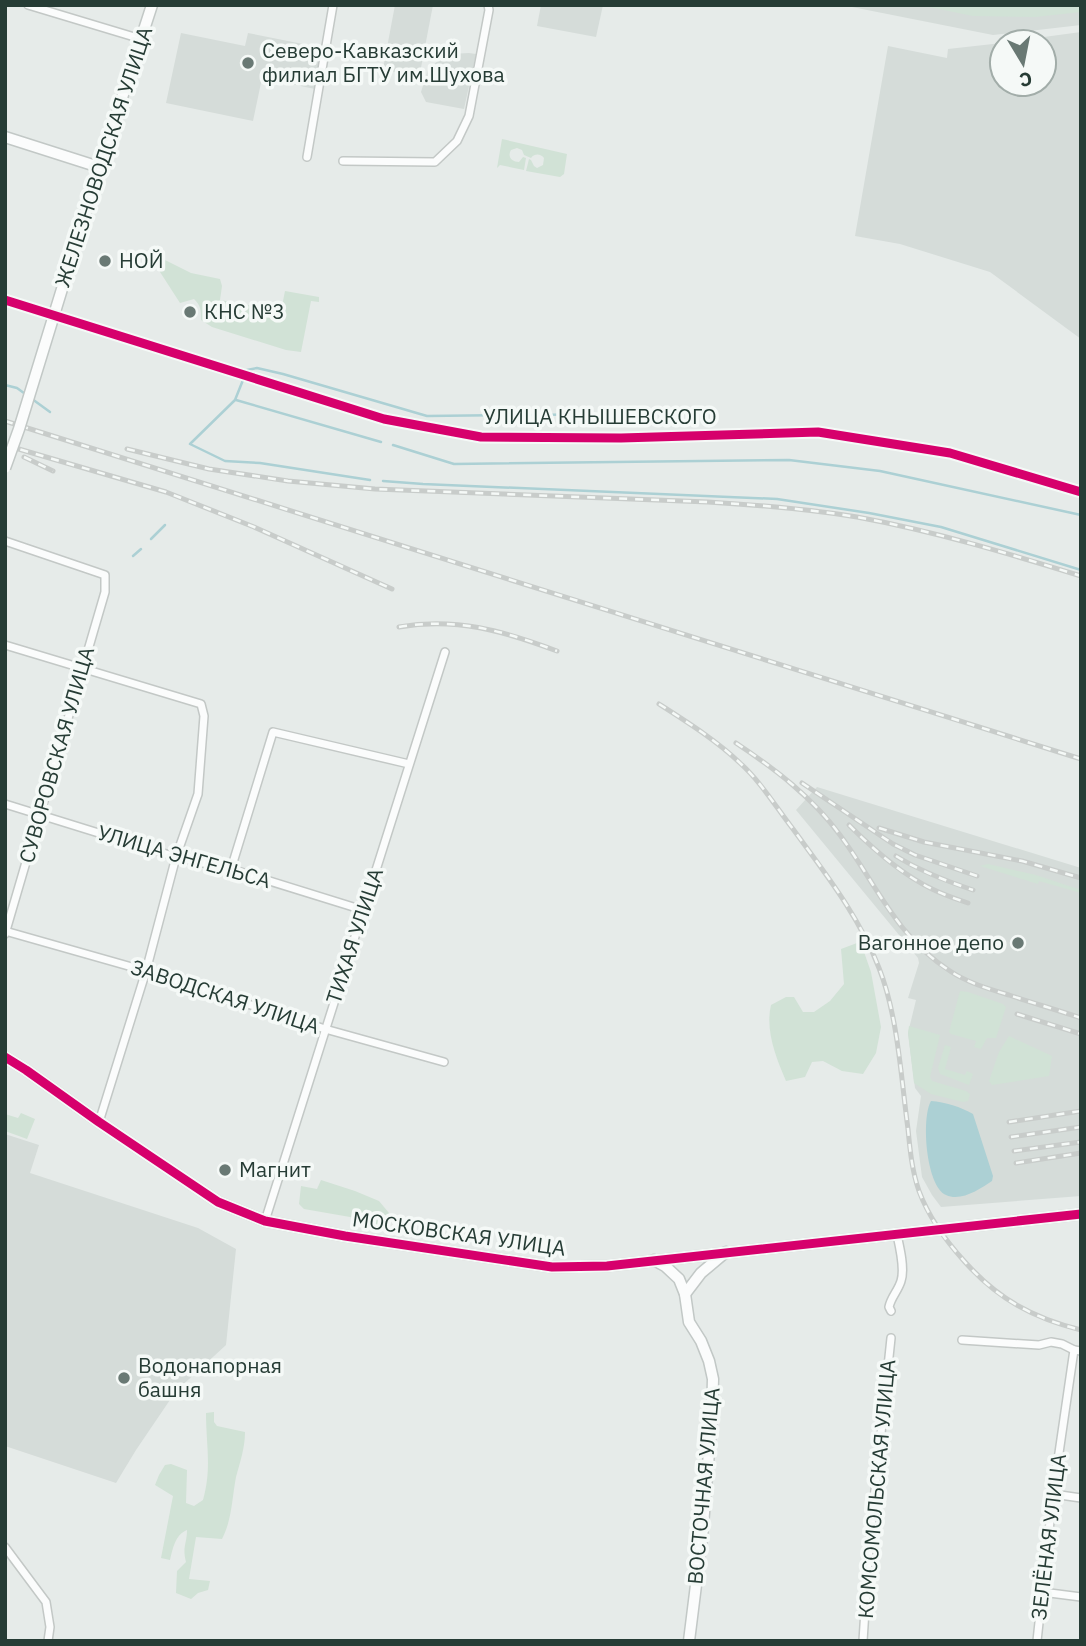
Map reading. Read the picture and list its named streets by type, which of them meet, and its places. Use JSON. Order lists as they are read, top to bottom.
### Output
{
  "streets": {
    "street": [
      "ЖЕЛЕЗНОВОДСКАЯ УЛИЦА",
      "УЛИЦА КНЫШЕВСКОГО",
      "СУВОРОВСКАЯ УЛИЦА",
      "УЛИЦА ЭНГЕЛЬСА",
      "ТИХАЯ УЛИЦА",
      "ЗАВОДСКАЯ УЛИЦА",
      "МОСКОВСКАЯ УЛИЦА",
      "ВОСТОЧНАЯ УЛИЦА",
      "КОМСОМОЛЬСКАЯ УЛИЦА",
      "ЗЕЛЁНАЯ УЛИЦА"
    ]
  },
  "crossings": [
    ["СУВОРОВСКАЯ УЛИЦА", "УЛИЦА ЭНГЕЛЬСА"],
    ["СУВОРОВСКАЯ УЛИЦА", "ЗАВОДСКАЯ УЛИЦА"],
    ["УЛИЦА ЭНГЕЛЬСА", "ТИХАЯ УЛИЦА"],
    ["ТИХАЯ УЛИЦА", "ЗАВОДСКАЯ УЛИЦА"],
    ["ТИХАЯ УЛИЦА", "МОСКОВСКАЯ УЛИЦА"]
  ],
  "places": [
    "Северо-Кавказский филиал БГТУ им.Шухова",
    "НОЙ",
    "КНС №3",
    "Вагонное депо",
    "Магнит",
    "Водонапорная башня"
  ],
  "north": "bottom"
}
